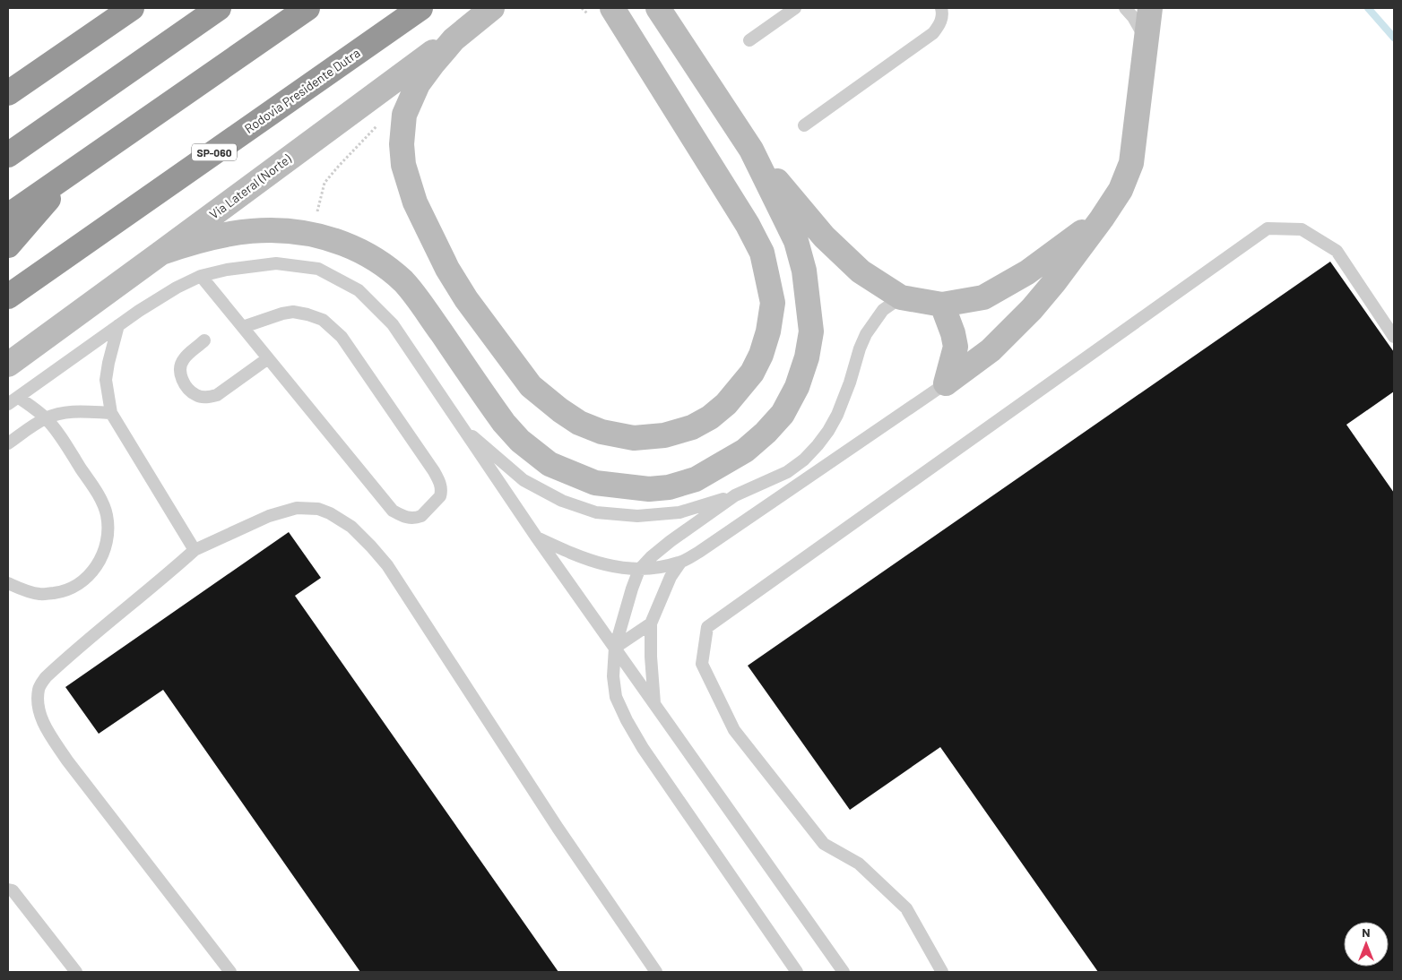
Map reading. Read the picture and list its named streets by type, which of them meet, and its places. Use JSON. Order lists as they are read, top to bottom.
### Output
{
  "streets": {
    "highway": ["Rodovia Presidente Dutra", "SP-060"],
    "main road": ["Via Lateral (Norte)"]
  },
  "north": "top"
}
